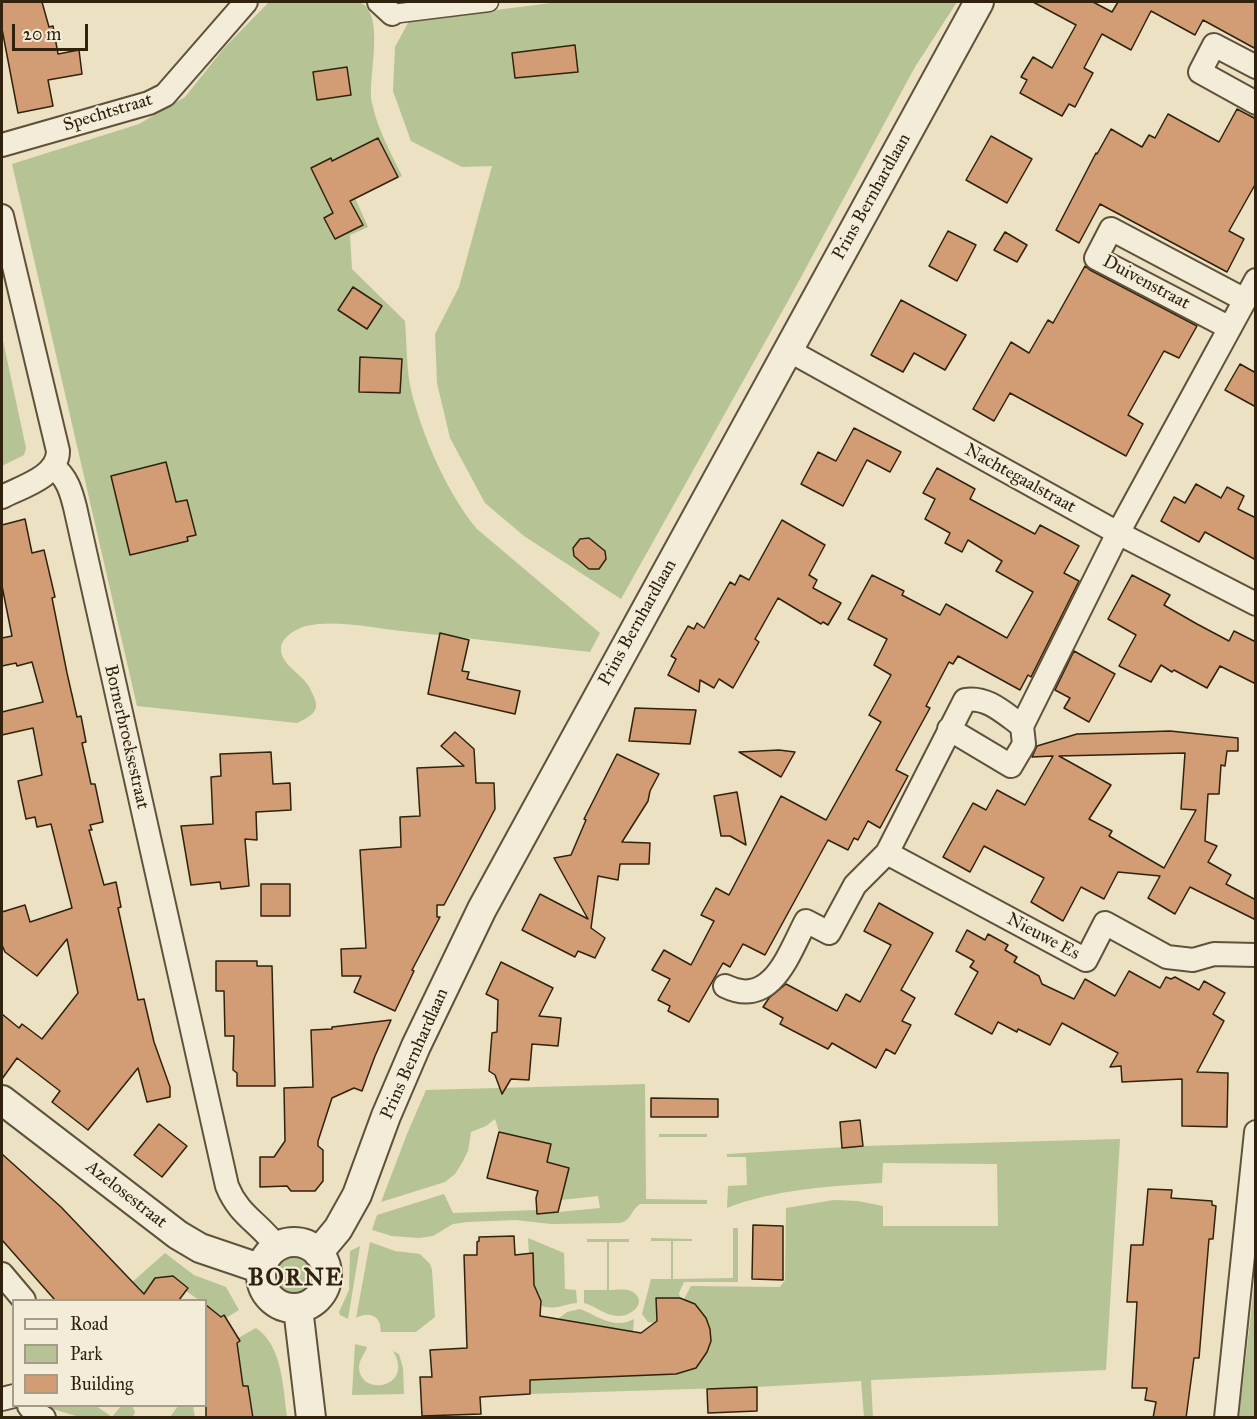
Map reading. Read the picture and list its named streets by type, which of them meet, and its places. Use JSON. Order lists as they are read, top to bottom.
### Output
{
  "streets": {
    "street": [
      "Spechtstraat",
      "Prins Bernhardlaan",
      "Duivenstraat",
      "Nachtegaalstraat",
      "Bornerbroeksestraat",
      "Nieuwe Es",
      "Azelosestraat"
    ]
  },
  "crossings": [
    ["Prins Bernhardlaan", "Nachtegaalstraat"],
    ["Prins Bernhardlaan", "Bornerbroeksestraat"],
    ["Prins Bernhardlaan", "Azelosestraat"],
    ["Duivenstraat", "Nachtegaalstraat"],
    ["Bornerbroeksestraat", "Azelosestraat"]
  ],
  "districts": ["BORNE"],
  "legend": ["Road", "Park", "Building"],
  "scale_bar": "20 m"
}
